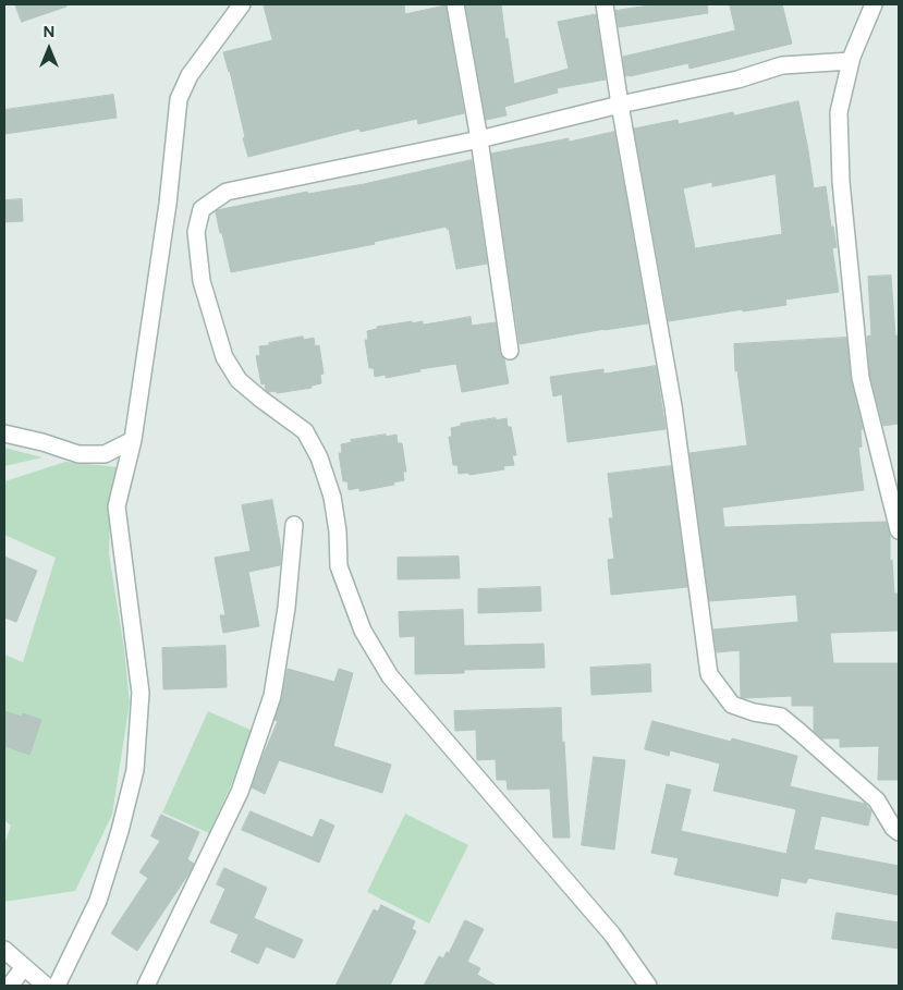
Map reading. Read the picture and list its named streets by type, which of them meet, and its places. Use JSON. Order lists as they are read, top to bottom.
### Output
{
  "north": "top"
}
